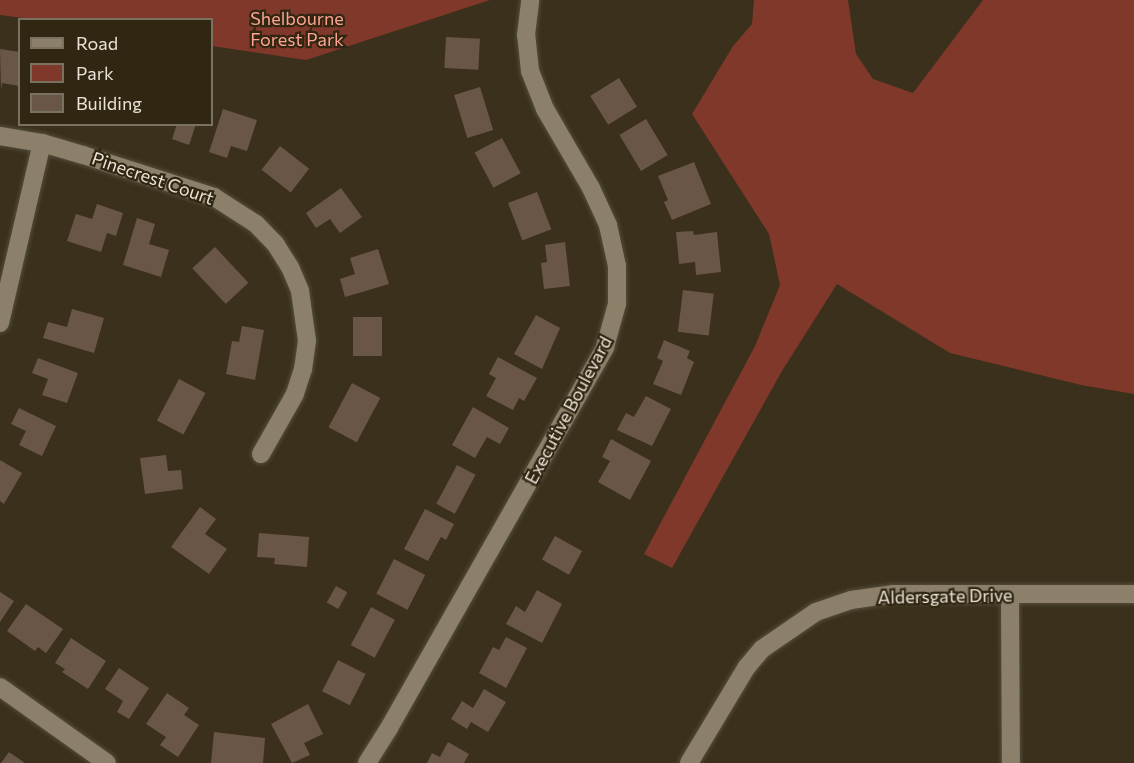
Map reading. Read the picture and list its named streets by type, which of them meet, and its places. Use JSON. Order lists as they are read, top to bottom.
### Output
{
  "streets": {
    "street": ["Pinecrest Court", "Executive Boulevard", "Aldersgate Drive"]
  },
  "parks": ["Shelbourne Forest Park"],
  "legend": ["Road", "Park", "Building"]
}
